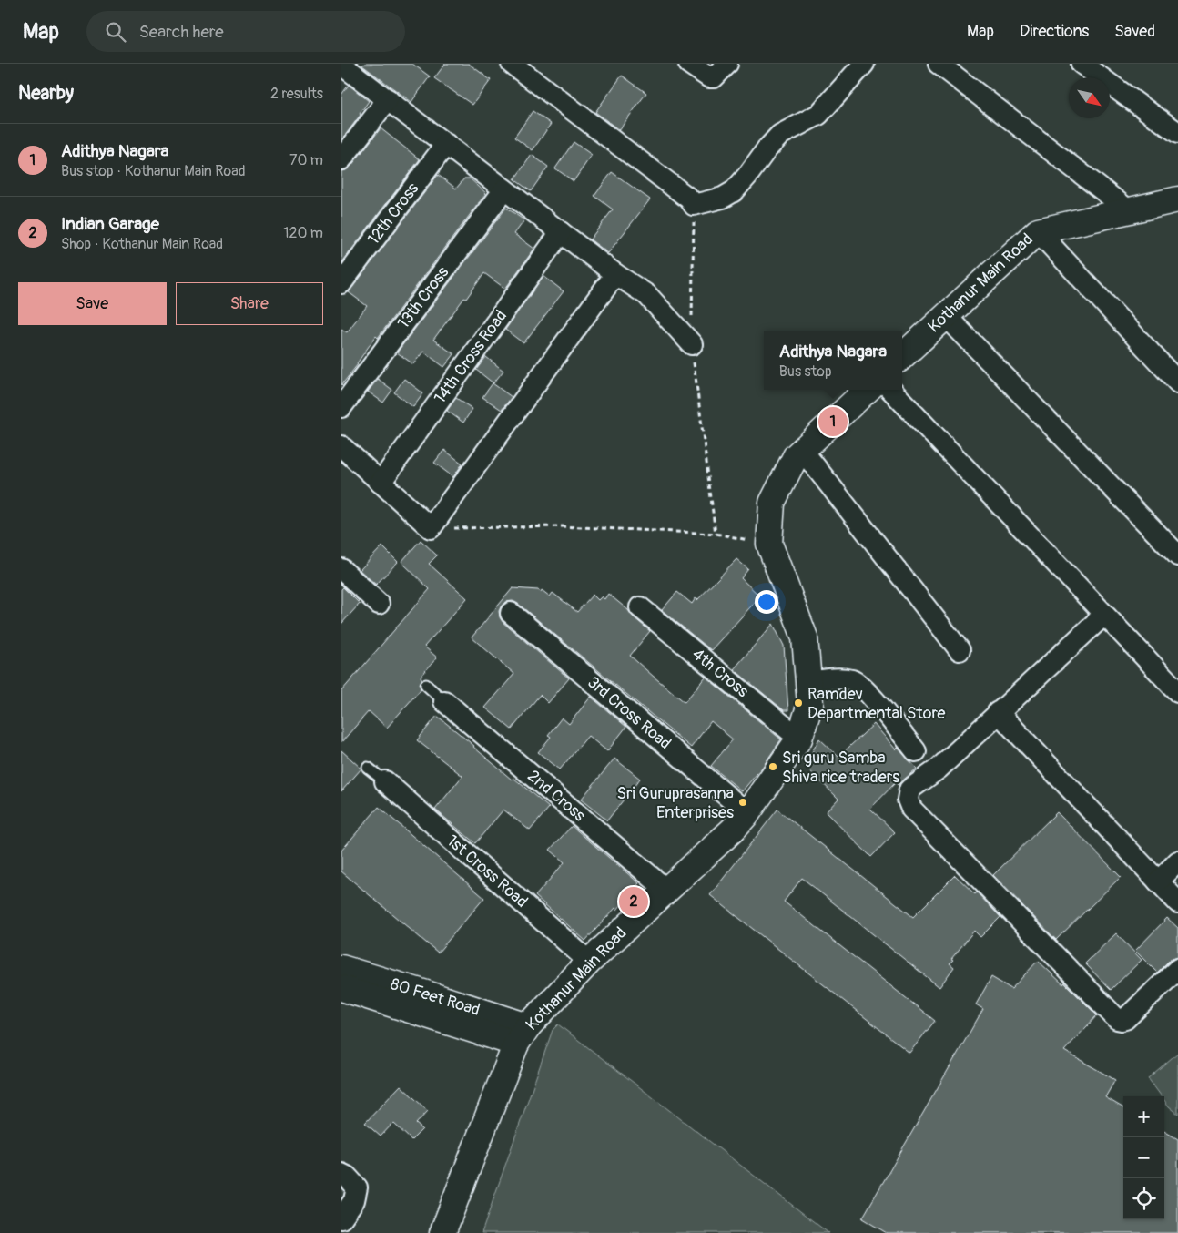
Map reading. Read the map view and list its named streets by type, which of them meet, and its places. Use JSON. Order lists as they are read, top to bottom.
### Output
{
  "streets": {
    "street": [
      "12th Cross",
      "Kothanur Main Road",
      "13th Cross",
      "14th Cross Road",
      "4th Cross",
      "3rd Cross Road",
      "2nd Cross",
      "1st Cross Road",
      "80 Feet Road"
    ]
  },
  "crossings": [
    ["Kothanur Main Road", "4th Cross"],
    ["Kothanur Main Road", "3rd Cross Road"],
    ["Kothanur Main Road", "2nd Cross"],
    ["Kothanur Main Road", "1st Cross Road"],
    ["Kothanur Main Road", "80 Feet Road"]
  ],
  "places": ["Ramdev Departmental Store", "Sri guru Samba Shiva rice traders", "Sri Guruprasanna Enterprises"],
  "north": "bottom right",
  "page": {
    "header": "Map",
    "search": "Search here",
    "nav": ["Map", "Directions", "Saved"],
    "heading": ["Nearby", "2 results"],
    "list": [
      {
        "mark": "1",
        "name": "Adithya Nagara",
        "note": "Bus stop · Kothanur Main Road",
        "value": "70 m"
      },
      {
        "mark": "2",
        "name": "Indian Garage",
        "note": "Shop · Kothanur Main Road",
        "value": "120 m"
      }
    ],
    "buttons": ["Save", "Share"],
    "popup": ["Adithya Nagara", "Bus stop"],
    "pins": ["1", "2"],
    "map_buttons": ["+", "−"]
  }
}
